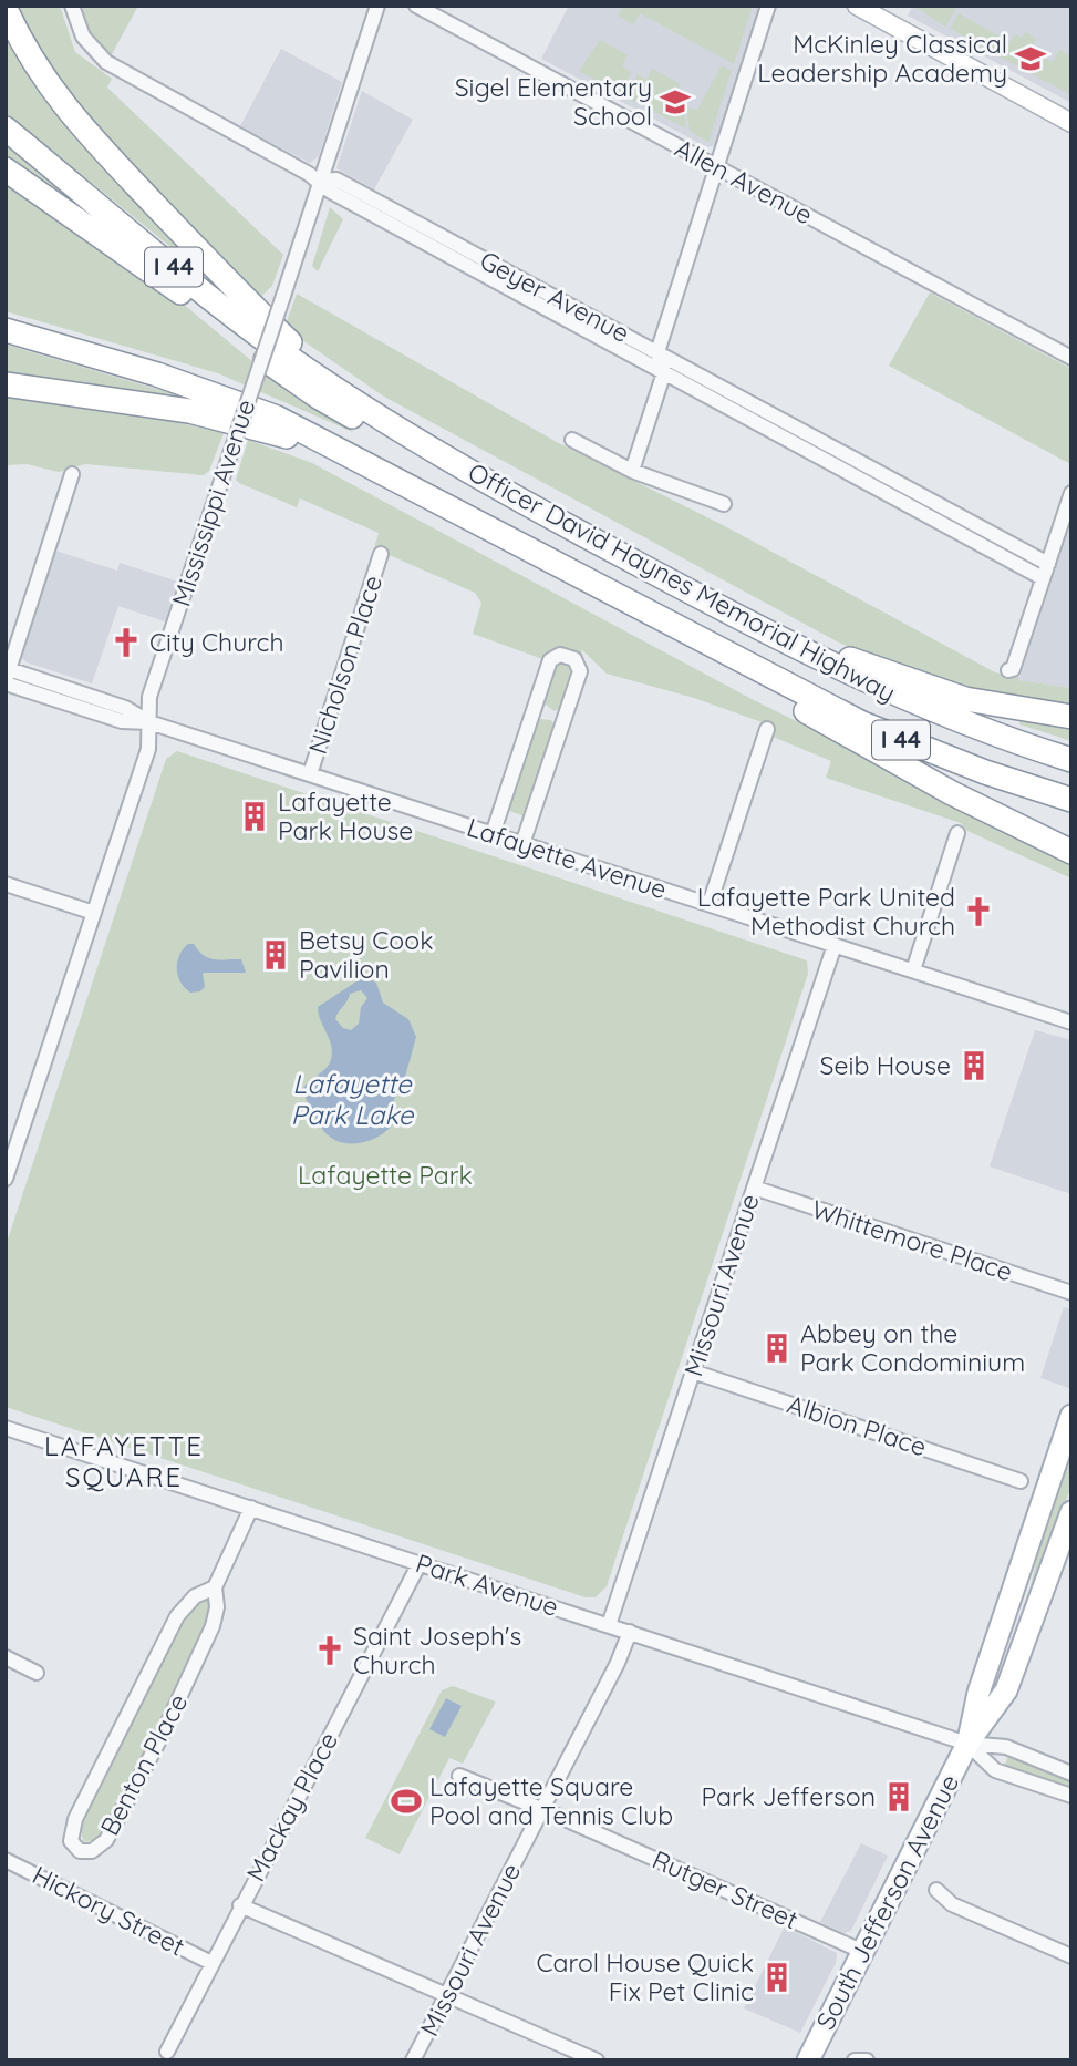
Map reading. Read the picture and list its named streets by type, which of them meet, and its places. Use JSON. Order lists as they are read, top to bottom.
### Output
{
  "streets": {
    "highway": ["I 44", "Officer David Haynes Memorial Highway"],
    "main road": ["South Jefferson Avenue"],
    "street": [
      "Allen Avenue",
      "Geyer Avenue",
      "Mississippi Avenue",
      "Nicholson Place",
      "Lafayette Avenue",
      "Whittemore Place",
      "Missouri Avenue",
      "Albion Place",
      "Park Avenue",
      "Benton Place",
      "Mackay Place",
      "Rutger Street",
      "Hickory Street"
    ]
  },
  "crossings": [
    ["I 44", "Officer David Haynes Memorial Highway"],
    ["Geyer Avenue", "Mississippi Avenue"],
    ["Mississippi Avenue", "Lafayette Avenue"],
    ["Nicholson Place", "Lafayette Avenue"],
    ["Lafayette Avenue", "Missouri Avenue"],
    ["Whittemore Place", "Missouri Avenue"],
    ["Missouri Avenue", "Albion Place"],
    ["Missouri Avenue", "Park Avenue"],
    ["Missouri Avenue", "Rutger Street"],
    ["Park Avenue", "Benton Place"],
    ["Park Avenue", "Mackay Place"],
    ["Park Avenue", "South Jefferson Avenue"],
    ["Mackay Place", "Hickory Street"],
    ["Rutger Street", "South Jefferson Avenue"]
  ],
  "districts": ["LAFAYETTE SQUARE"],
  "water": ["Lafayette Park Lake"],
  "parks": ["Lafayette Park"],
  "places": {
    "school or university": ["McKinley Classical Leadership Academy", "Sigel Elementary School"],
    "church": ["City Church", "Lafayette Park United Methodist Church", "Saint Joseph's Church"],
    "building": [
      "Lafayette Park House",
      "Betsy Cook Pavilion",
      "Seib House",
      "Abbey on the Park Condominium",
      "Park Jefferson",
      "Carol House Quick Fix Pet Clinic"
    ],
    "sports": ["Lafayette Square Pool and Tennis Club"]
  }
}
